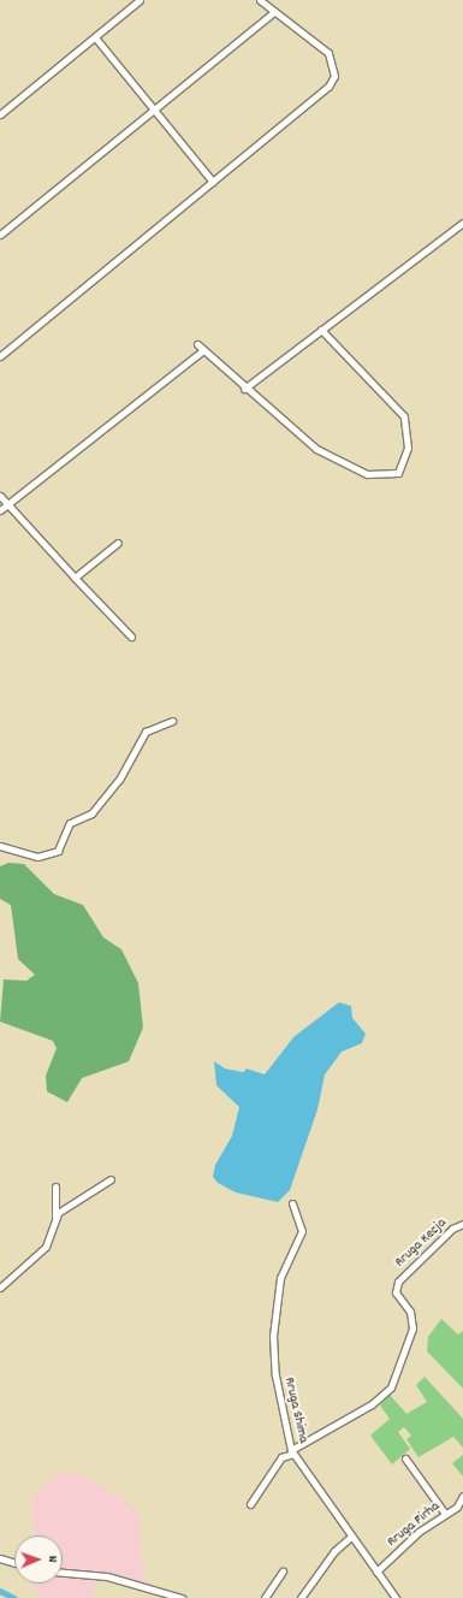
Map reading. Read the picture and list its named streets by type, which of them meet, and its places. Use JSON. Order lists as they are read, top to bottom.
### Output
{
  "streets": {
    "street": ["Rruga Kecja", "Rruga Shima", "Rruga Firha"]
  },
  "crossings": [
    ["Rruga Kecja", "Rruga Shima"],
    ["Rruga Shima", "Rruga Firha"]
  ],
  "north": "right"
}
